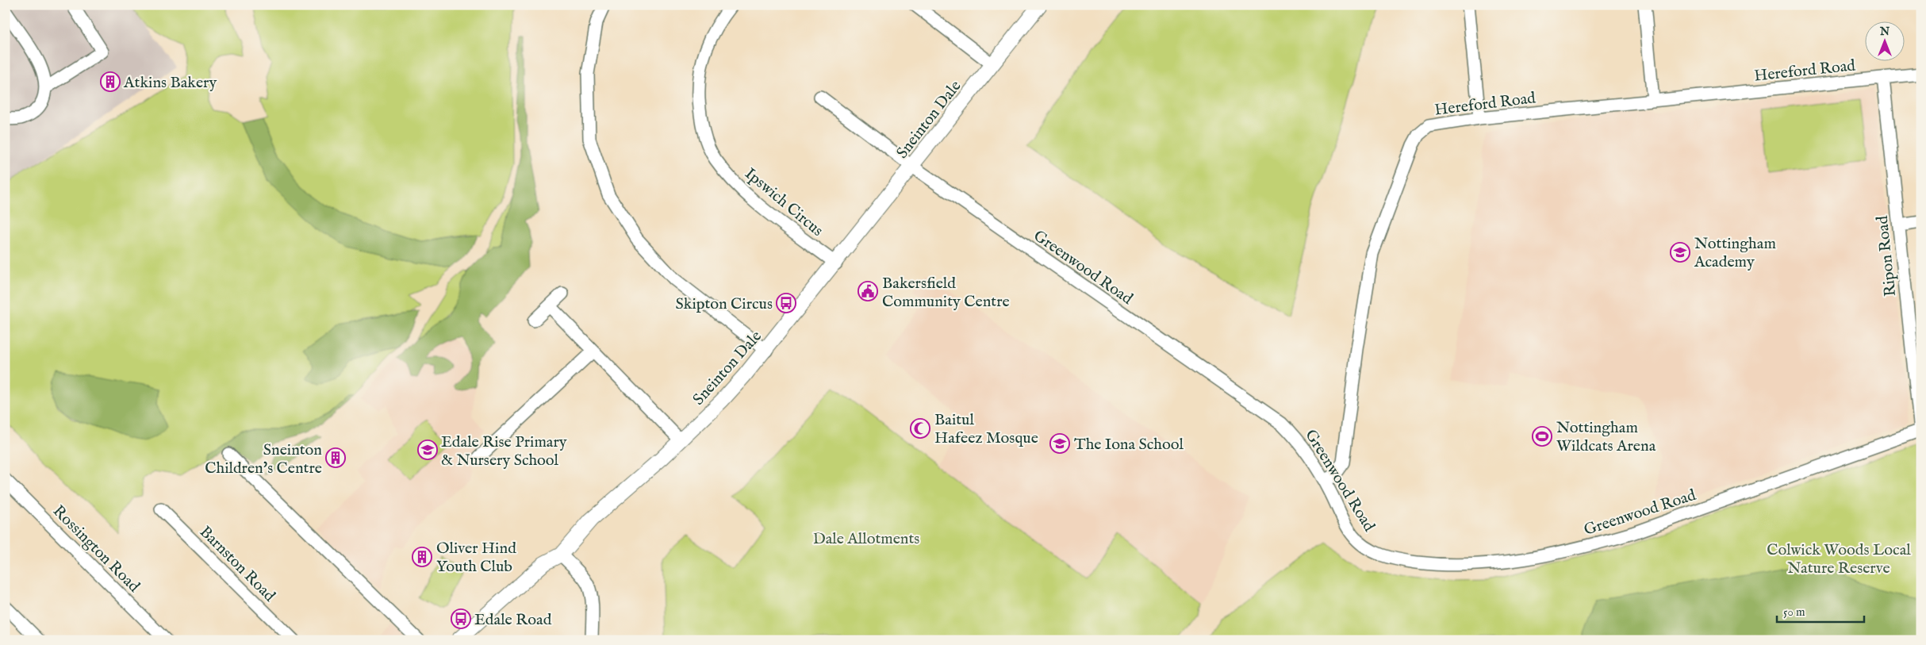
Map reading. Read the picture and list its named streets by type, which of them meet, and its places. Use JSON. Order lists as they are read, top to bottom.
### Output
{
  "streets": {
    "street": [
      "Hereford Road",
      "Sneinton Dale",
      "Ipswich Circus",
      "Ripon Road",
      "Greenwood Road",
      "Rossington Road",
      "Barnston Road"
    ]
  },
  "crossings": [
    ["Hereford Road", "Ripon Road"],
    ["Hereford Road", "Greenwood Road"],
    ["Sneinton Dale", "Ipswich Circus"],
    ["Sneinton Dale", "Greenwood Road"],
    ["Ripon Road", "Greenwood Road"]
  ],
  "parks": ["Dale Allotments", "Colwick Woods Local Nature Reserve"],
  "places": {
    "building": ["Atkins Bakery", "Sneinton Children's Centre", "Oliver Hind Youth Club"],
    "school or university": ["Nottingham Academy", "The Iona School", "Edale Rise Primary & Nursery School"],
    "public building": ["Bakersfield Community Centre"],
    "bus stop": ["Skipton Circus", "Edale Road"],
    "mosque": ["Baitul Hafeez Mosque"],
    "sports": ["Nottingham Wildcats Arena"]
  },
  "scale_bar": "50 m",
  "north": "top"
}
